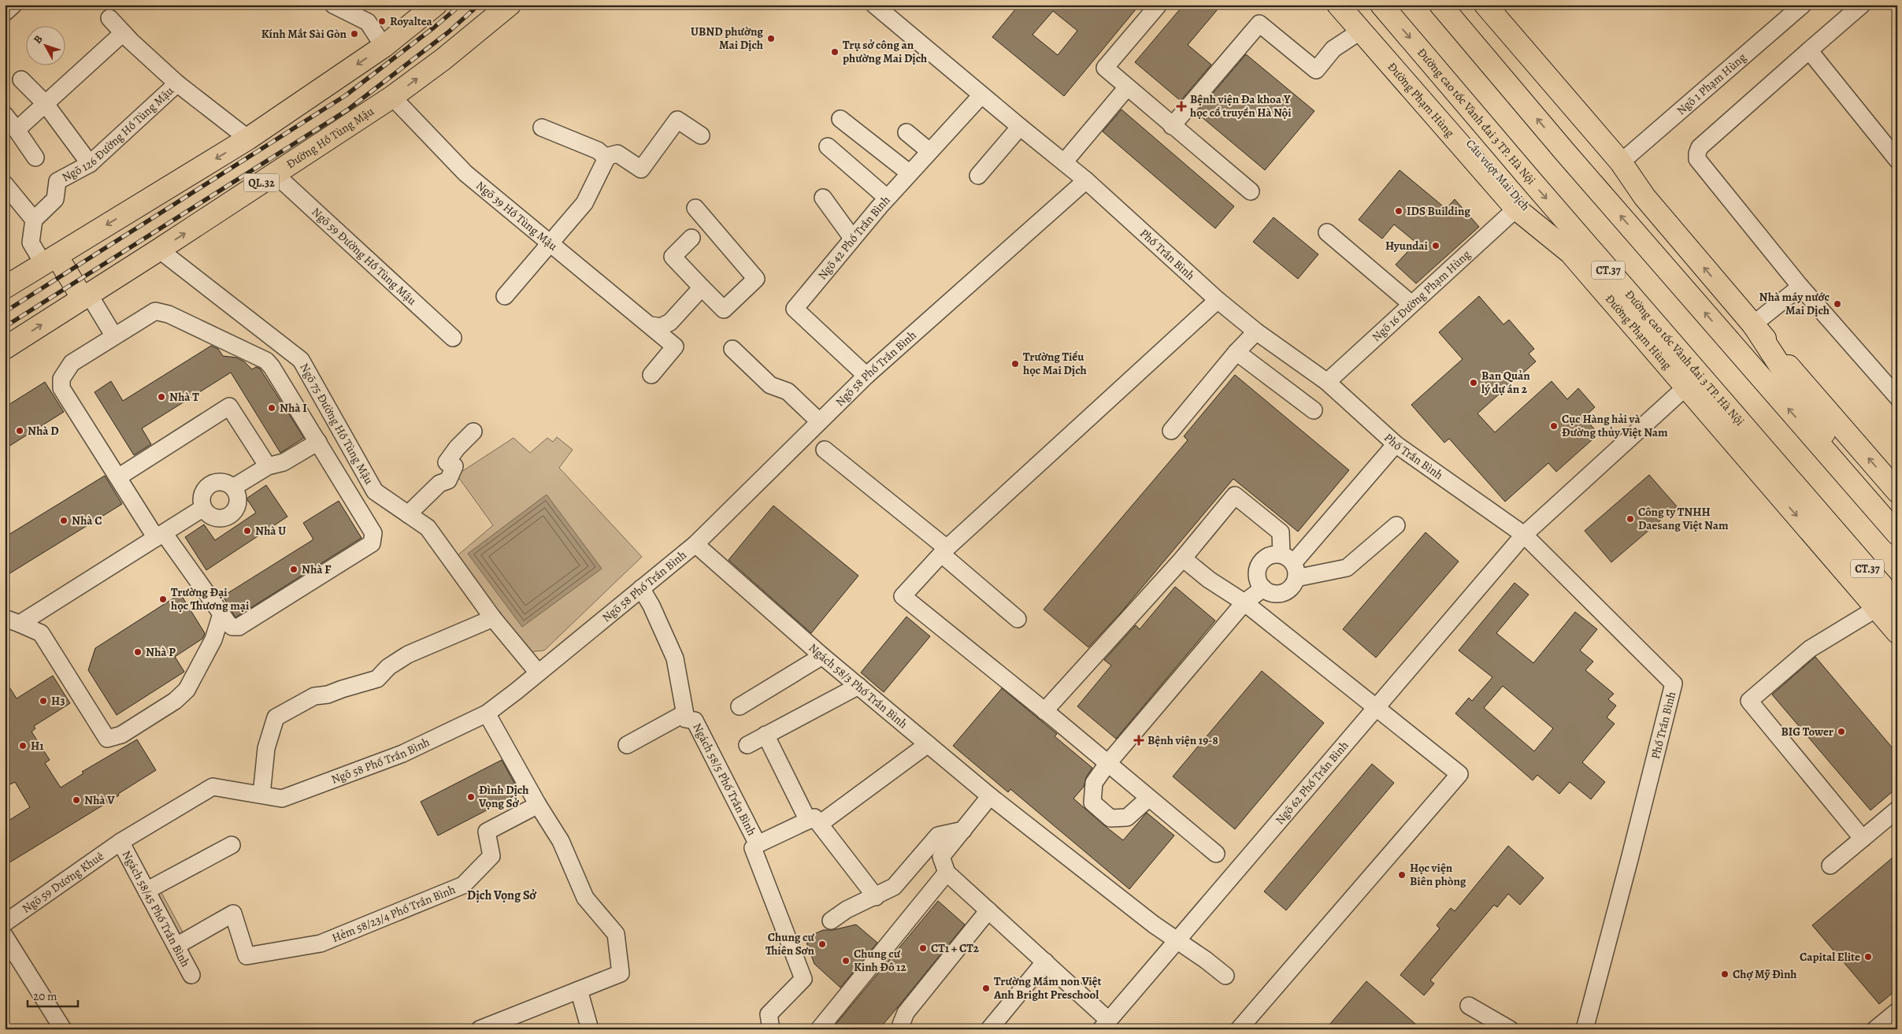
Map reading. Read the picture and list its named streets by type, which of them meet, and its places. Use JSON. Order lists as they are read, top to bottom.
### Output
{
  "streets": {
    "main road": [
      "Đường Phạm Hùng",
      "Đường cao tốc Vành đai 3 TP. Hà Nội",
      "Đường Hồ Tùng Mậu",
      "Cầu vượt Mai Dịch",
      "QL.32",
      "CT.37"
    ],
    "street": [
      "Ngõ 1 Phạm Hùng",
      "Ngõ 126 Đường Hồ Tùng Mậu",
      "Ngõ 39 Hồ Tùng Mậu",
      "Ngõ 42 Phố Trần Bình",
      "Phố Trần Bình",
      "Ngõ 59 Đường Hồ Tùng Mậu",
      "Ngõ 16 Đường Phạm Hùng",
      "Ngõ 58 Phố Trần Bình",
      "Ngõ 75 Đường Hồ Tùng Mậu",
      "Ngách 58/3 Phố Trần Bình",
      "Ngách 58/5 Phố Trần Bình",
      "Ngõ 62 Phố Trần Bình",
      "Ngõ 59 Dương Khuê",
      "Ngách 58/45 Phố Trần Bình",
      "Hẻm 58/23/4 Phố Trần Bình"
    ]
  },
  "crossings": [
    ["Đường Phạm Hùng", "Cầu vượt Mai Dịch"],
    ["Đường Phạm Hùng", "Ngõ 16 Đường Phạm Hùng"],
    ["Đường Phạm Hùng", "Ngõ 62 Phố Trần Bình"],
    ["Đường Hồ Tùng Mậu", "Ngõ 39 Hồ Tùng Mậu"],
    ["Đường Hồ Tùng Mậu", "Ngõ 59 Đường Hồ Tùng Mậu"],
    ["Đường Hồ Tùng Mậu", "Ngõ 75 Đường Hồ Tùng Mậu"],
    ["Ngõ 42 Phố Trần Bình", "Phố Trần Bình"],
    ["Ngõ 42 Phố Trần Bình", "Ngõ 58 Phố Trần Bình"],
    ["Phố Trần Bình", "Ngõ 16 Đường Phạm Hùng"],
    ["Phố Trần Bình", "Ngõ 58 Phố Trần Bình"],
    ["Phố Trần Bình", "Ngõ 62 Phố Trần Bình"],
    ["Ngõ 58 Phố Trần Bình", "Ngõ 75 Đường Hồ Tùng Mậu"],
    ["Ngõ 58 Phố Trần Bình", "Ngách 58/3 Phố Trần Bình"],
    ["Ngõ 58 Phố Trần Bình", "Ngách 58/5 Phố Trần Bình"],
    ["Ngõ 58 Phố Trần Bình", "Ngõ 59 Dương Khuê"],
    ["Ngõ 58 Phố Trần Bình", "Ngách 58/45 Phố Trần Bình"],
    ["Ngách 58/3 Phố Trần Bình", "Ngõ 62 Phố Trần Bình"],
    ["Ngõ 59 Dương Khuê", "Ngách 58/45 Phố Trần Bình"],
    ["Ngách 58/45 Phố Trần Bình", "Hẻm 58/23/4 Phố Trần Bình"]
  ],
  "districts": ["Dịch Vọng Sở"],
  "places": {
    "other": [
      "Royaltea",
      "Kính Mắt Sài Gòn",
      "UBND phường Mai Dịch",
      "Trụ sở công an phường Mai Dịch",
      "IDS Building",
      "Hyundai",
      "Nhà máy nước Mai Dịch",
      "Trường Tiểu học Mai Dịch",
      "Ban Quản lý dự án 2",
      "Nhà T",
      "Nhà I",
      "Cục Hàng hải và Đường thủy Việt Nam",
      "Nhà D",
      "Công ty TNHH Daesang Việt Nam",
      "Nhà C",
      "Nhà U",
      "Nhà F",
      "Trường Đại học Thương mại",
      "Nhà P",
      "H3",
      "BIG Tower",
      "H1",
      "Đình Dịch Vọng Sở",
      "Nhà V",
      "Học viện Biên phòng",
      "Chung cư Thiên Sơn",
      "CT1 + CT2",
      "Capital Elite",
      "Chung cư Kinh Đô 12",
      "Chợ Mỹ Đình",
      "Trường Mầm non Việt Anh Bright Preschool"
    ],
    "health": ["Bệnh viện Đa khoa Y học cổ truyền Hà Nội", "Bệnh viện 19-8"]
  },
  "scale_bar": "20 m",
  "north": "top left"
}
